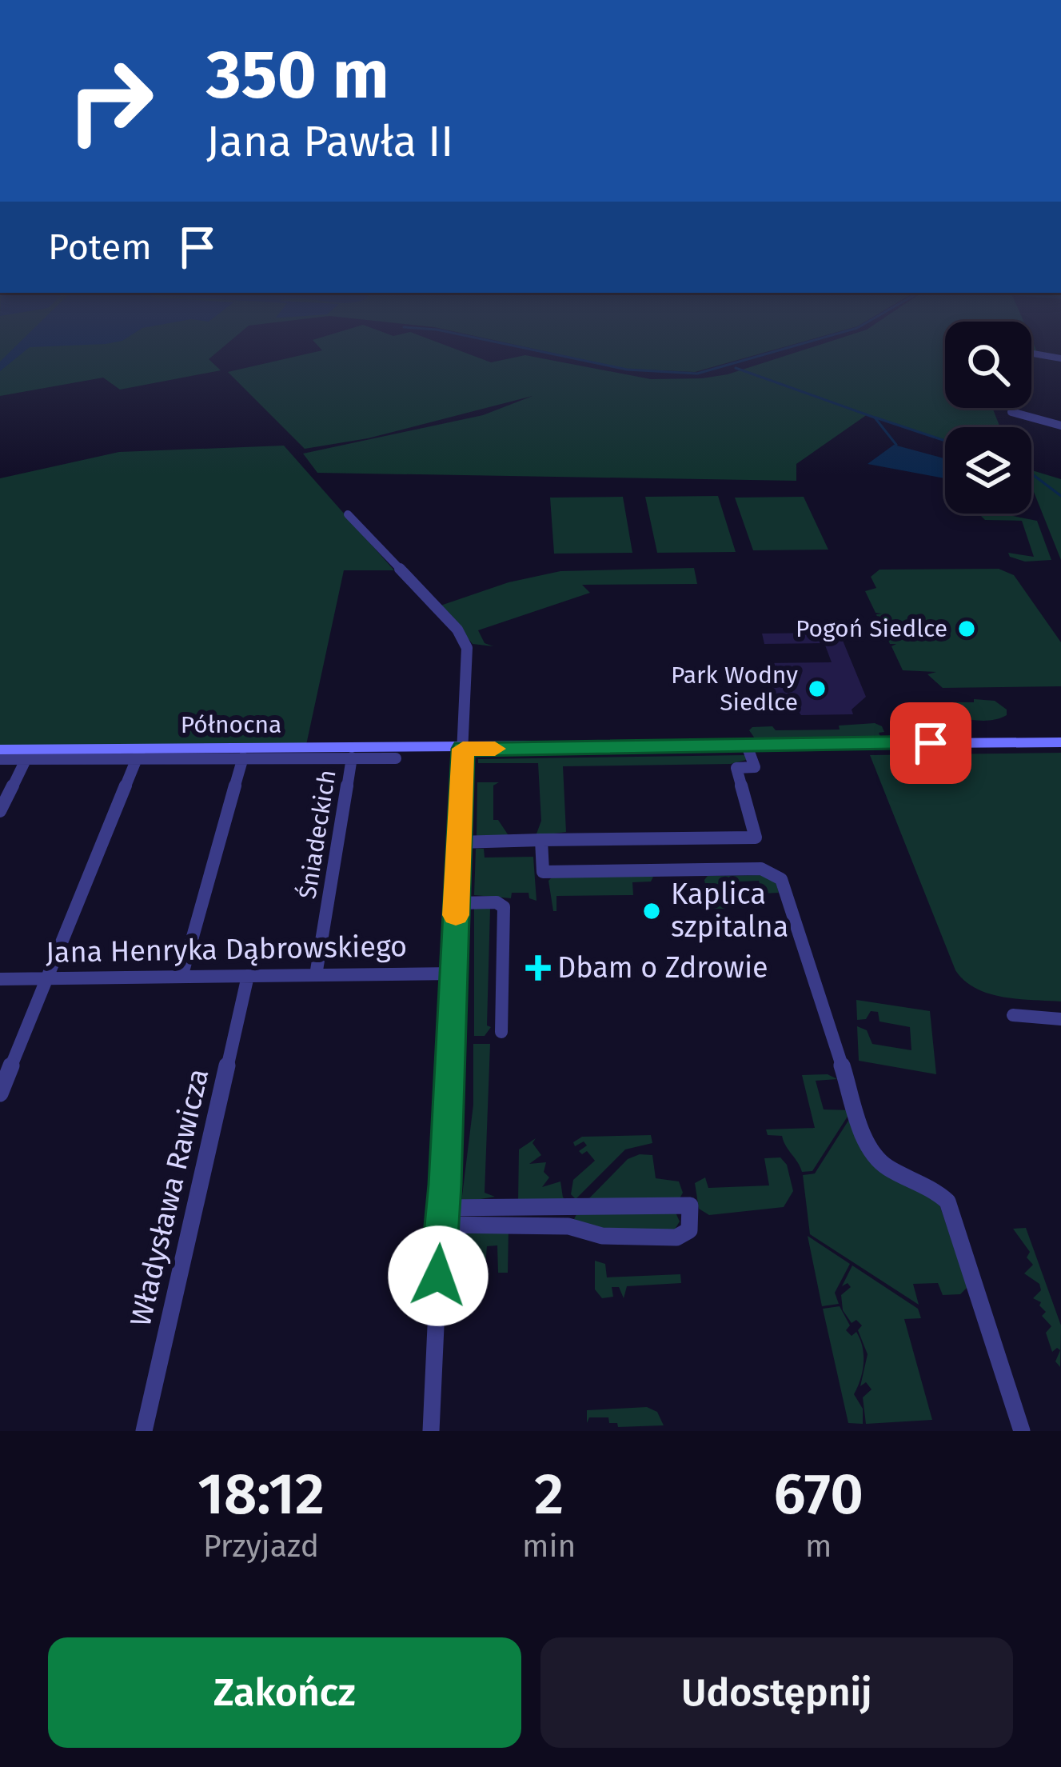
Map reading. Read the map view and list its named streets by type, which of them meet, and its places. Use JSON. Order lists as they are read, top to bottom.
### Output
{
  "streets": {
    "main road": ["Północna"],
    "street": ["Śniadeckich", "Jana Henryka Dąbrowskiego", "Władysława Rawicza"]
  },
  "crossings": [
    ["Północna", "Śniadeckich"],
    ["Śniadeckich", "Jana Henryka Dąbrowskiego"],
    ["Jana Henryka Dąbrowskiego", "Władysława Rawicza"]
  ],
  "places": {
    "other": ["Pogoń Siedlce", "Park Wodny Siedlce", "Kaplica szpitalna"],
    "health": ["Dbam o Zdrowie"]
  },
  "page": {
    "turn": ["350 m", "Jana Pawła II"],
    "then": "Potem",
    "eta": [
      "18:12",
      "Przyjazd",
      "2",
      "min",
      "670",
      "m"
    ],
    "buttons": ["Zakończ", "Udostępnij"]
  }
}
